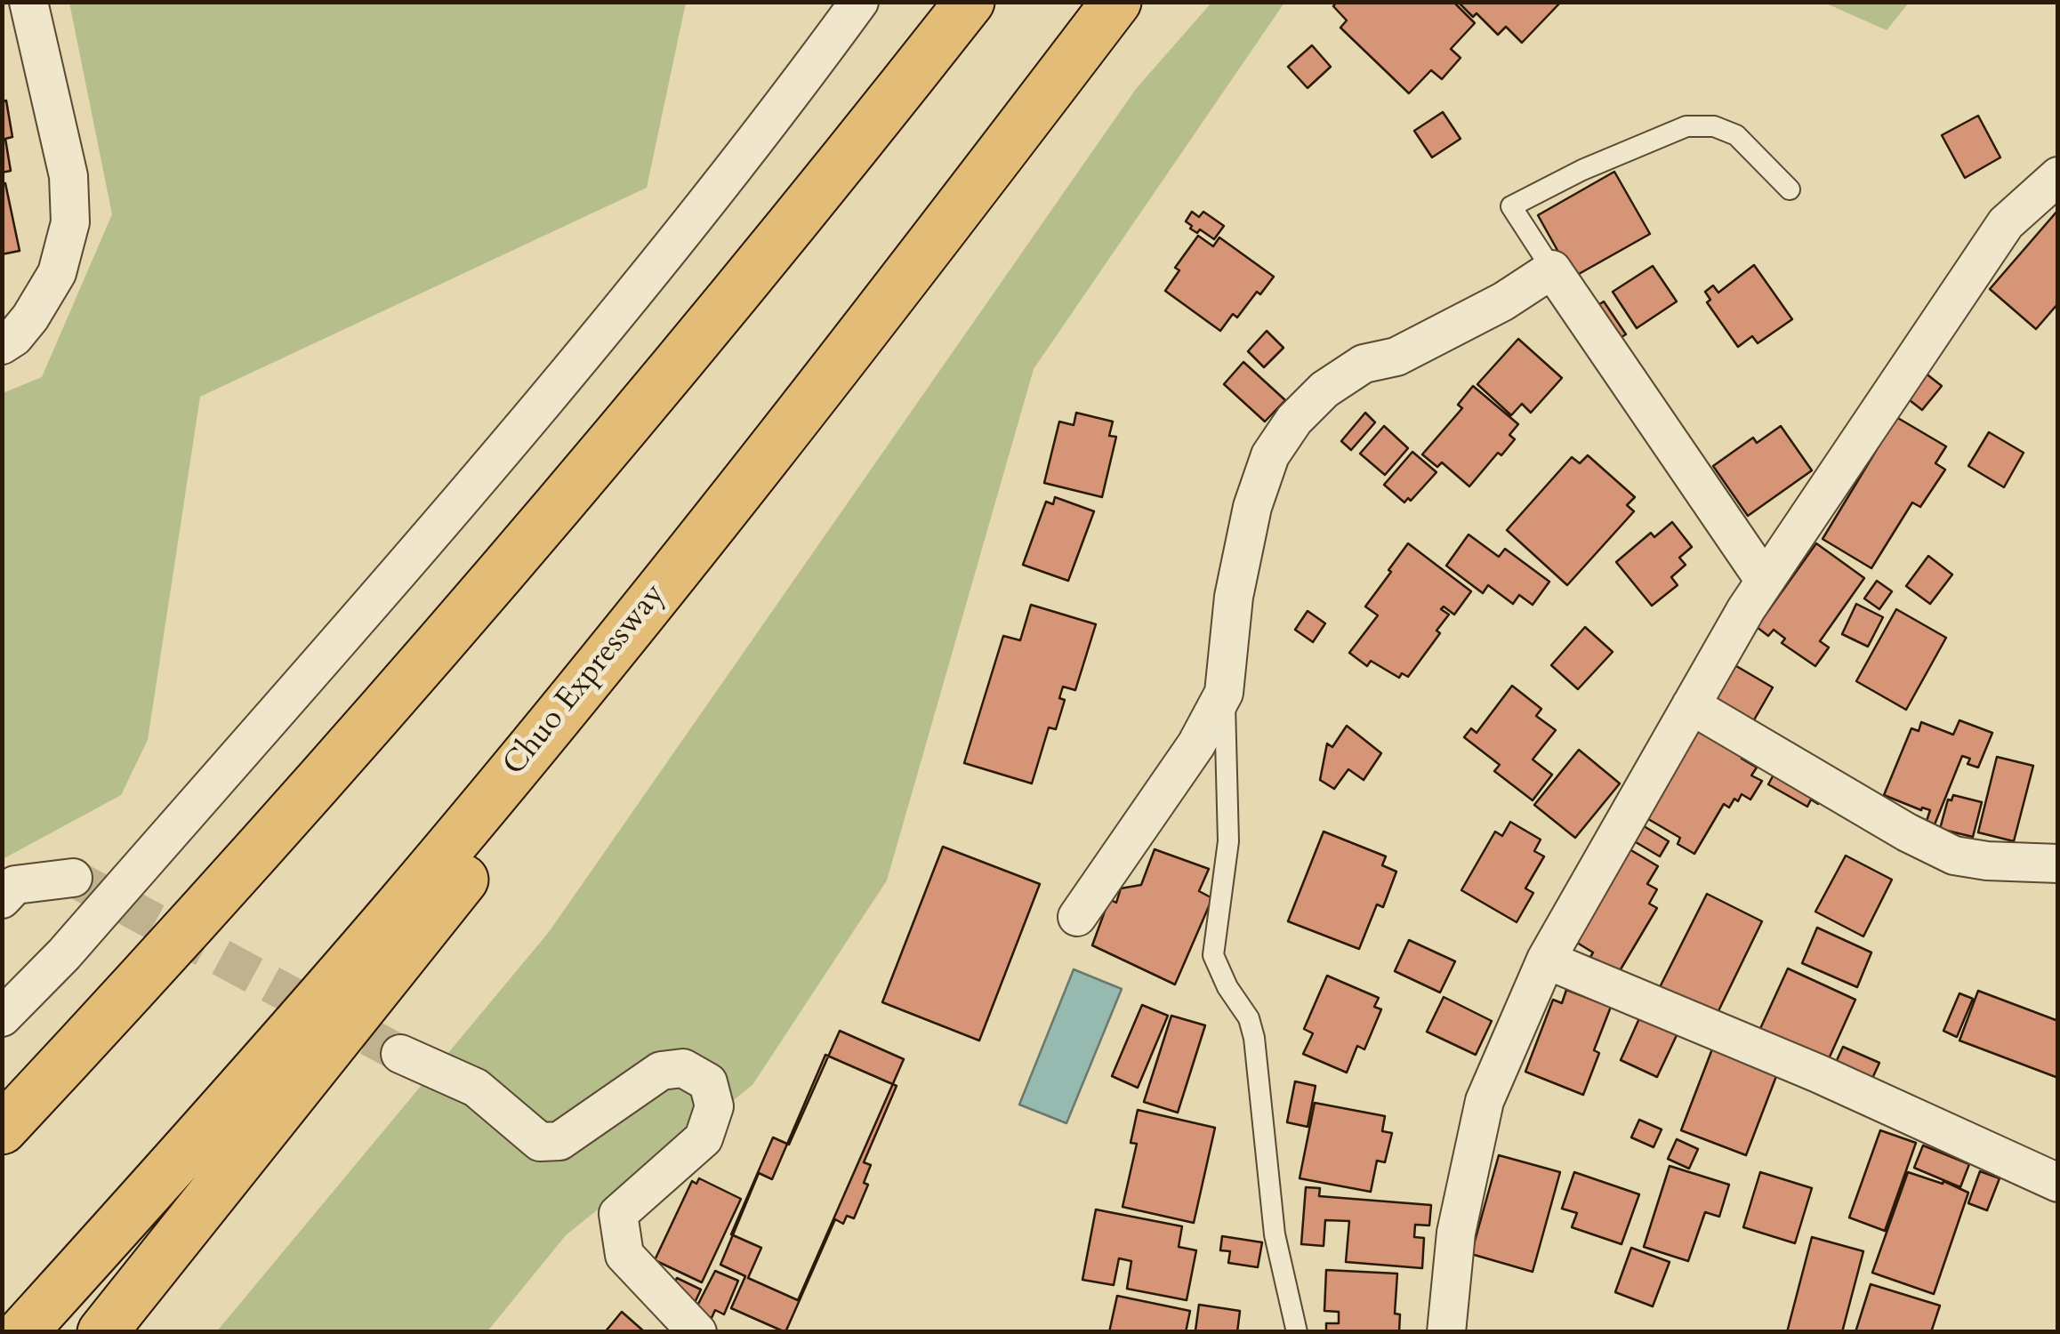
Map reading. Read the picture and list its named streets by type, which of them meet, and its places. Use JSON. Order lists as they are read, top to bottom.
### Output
{
  "streets": {
    "highway": ["Chuo Expressway"]
  }
}
